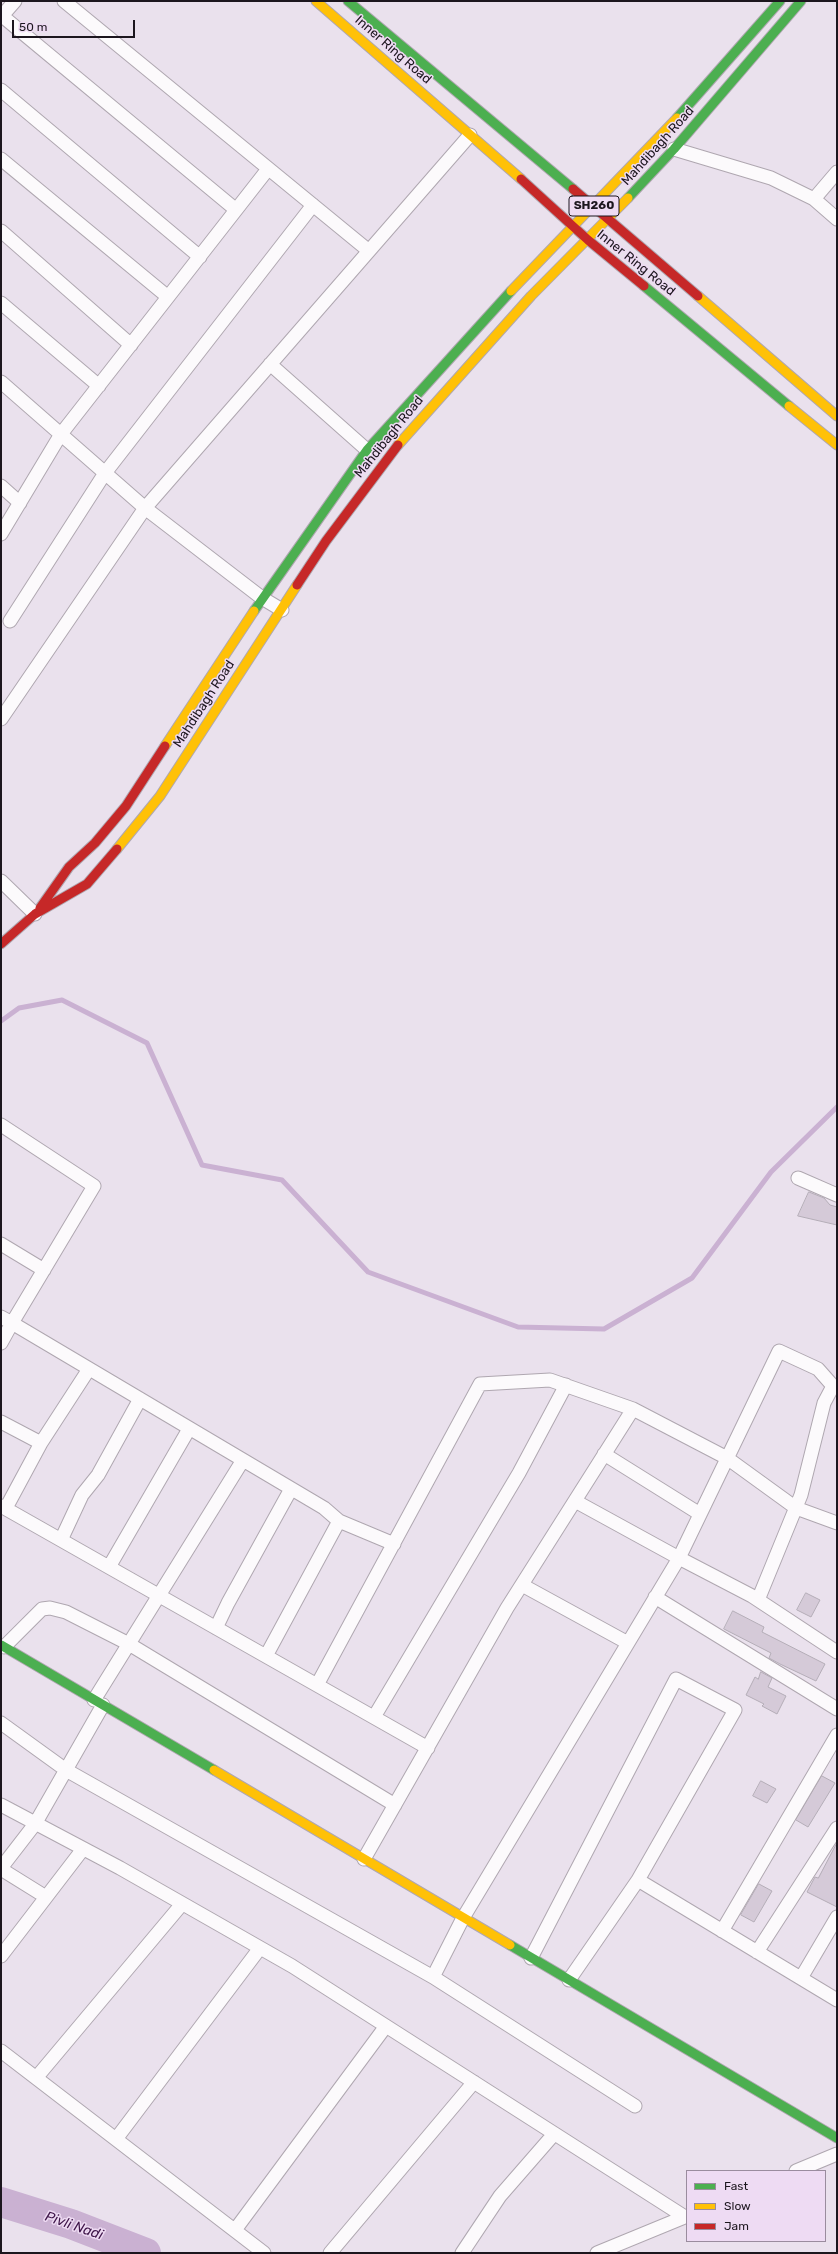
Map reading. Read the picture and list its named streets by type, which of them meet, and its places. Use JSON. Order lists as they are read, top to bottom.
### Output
{
  "streets": {
    "main road": ["Inner Ring Road", "Mahdibagh Road", "SH260"]
  },
  "crossings": [
    ["Inner Ring Road", "Mahdibagh Road"]
  ],
  "water": ["Pivli Nadi"],
  "legend": ["Fast", "Slow", "Jam"],
  "scale_bar": "50 m"
}
